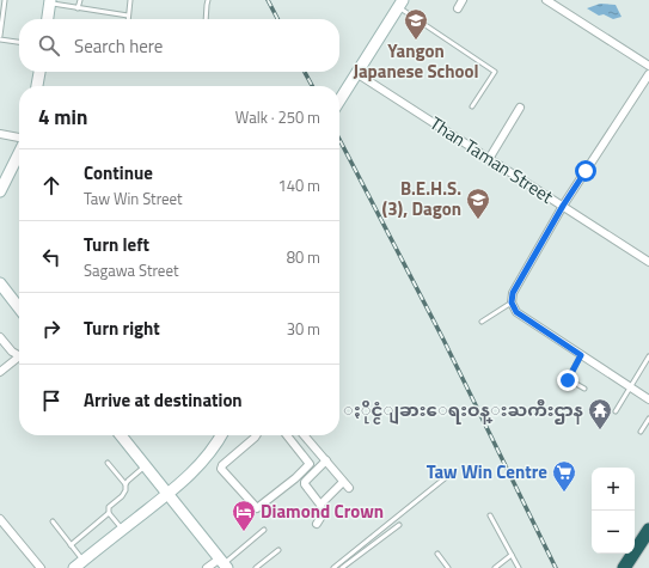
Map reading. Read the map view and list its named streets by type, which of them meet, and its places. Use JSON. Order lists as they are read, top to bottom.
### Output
{
  "streets": {
    "street": ["Than Taman Street"]
  },
  "places": {
    "school or university": ["Yangon Japanese School", "B.E.H.S. (3), Dagon"],
    "temple": ["ႏိုင္ငံျခားေရးဝန္းႀကီးဌာန"],
    "supermarket": ["Taw Win Centre"],
    "hotel": ["Diamond Crown"]
  },
  "page": {
    "search": "Search here",
    "heading": ["4 min", "Walk · 250 m"],
    "list": [
      ["Continue", "Taw Win Street", "140 m"],
      ["Turn left", "Sagawa Street", "80 m"],
      ["Turn right", "30 m"],
      "Arrive at destination"
    ],
    "map_buttons": ["+", "−"]
  }
}
